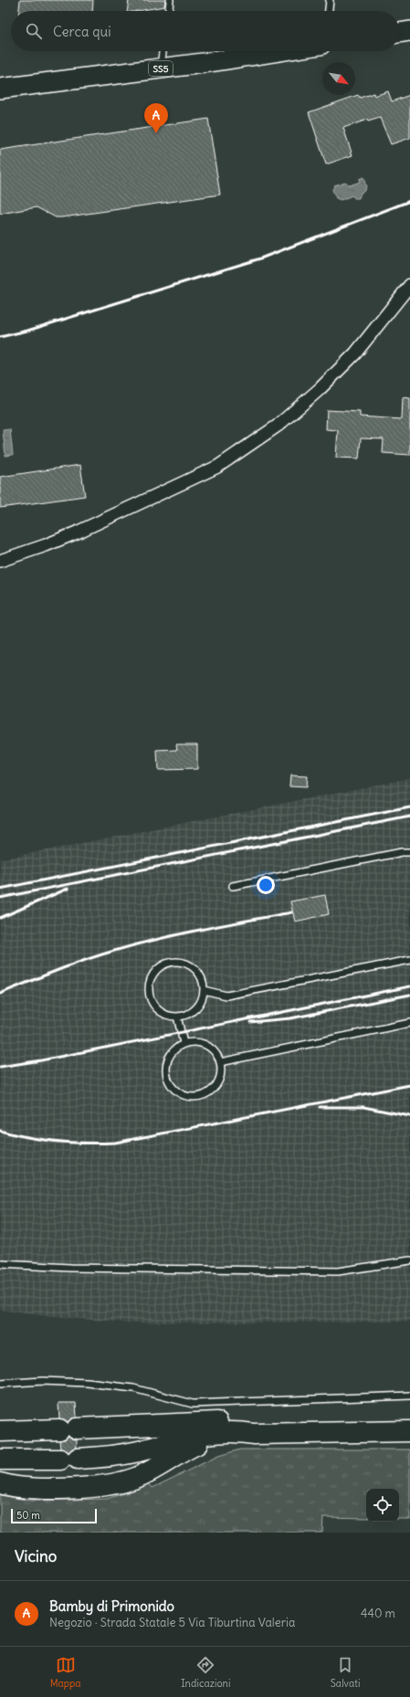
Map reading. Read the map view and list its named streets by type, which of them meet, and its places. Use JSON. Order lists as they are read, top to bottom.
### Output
{
  "streets": {
    "main road": ["SS5"]
  },
  "scale_bar": "50 m",
  "north": "bottom right",
  "page": {
    "search": "Cerca qui",
    "pins": "A",
    "scale": "50 m",
    "heading": "Vicino",
    "list": [
      {
        "mark": "A",
        "name": "Bamby di Primonido",
        "note": "Negozio · Strada Statale 5 Via Tiburtina Valeria",
        "value": "440 m"
      }
    ],
    "nav": ["Mappa", "Indicazioni", "Salvati"]
  }
}
